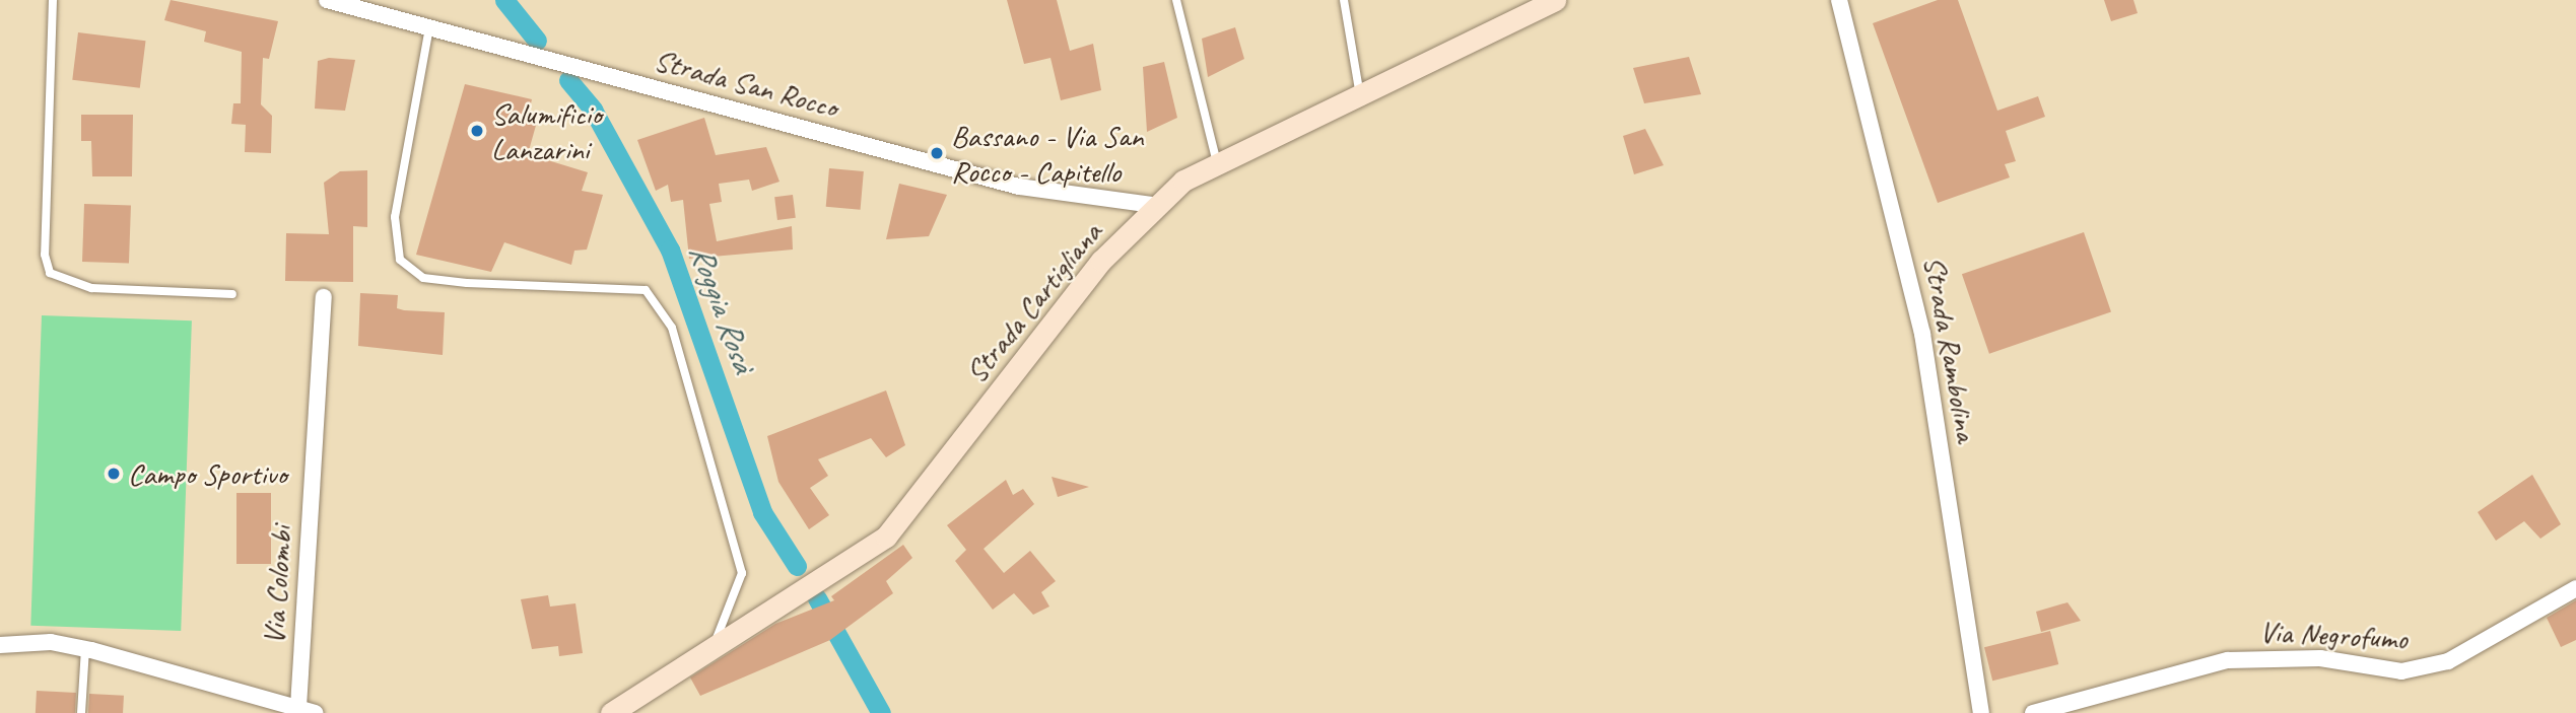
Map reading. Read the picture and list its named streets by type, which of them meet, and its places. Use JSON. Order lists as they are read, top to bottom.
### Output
{
  "streets": {
    "street": [
      "Strada San Rocco",
      "Strada Cartigliana",
      "Strada Rambolina",
      "Via Colombi",
      "Via Negrofumo"
    ]
  },
  "crossings": [
    ["Strada San Rocco", "Strada Cartigliana"]
  ],
  "water": ["Roggia Rosà"],
  "places": ["Salumificio Lanzarini", "Bassano - Via San Rocco - Capitello", "Campo Sportivo"]
}
